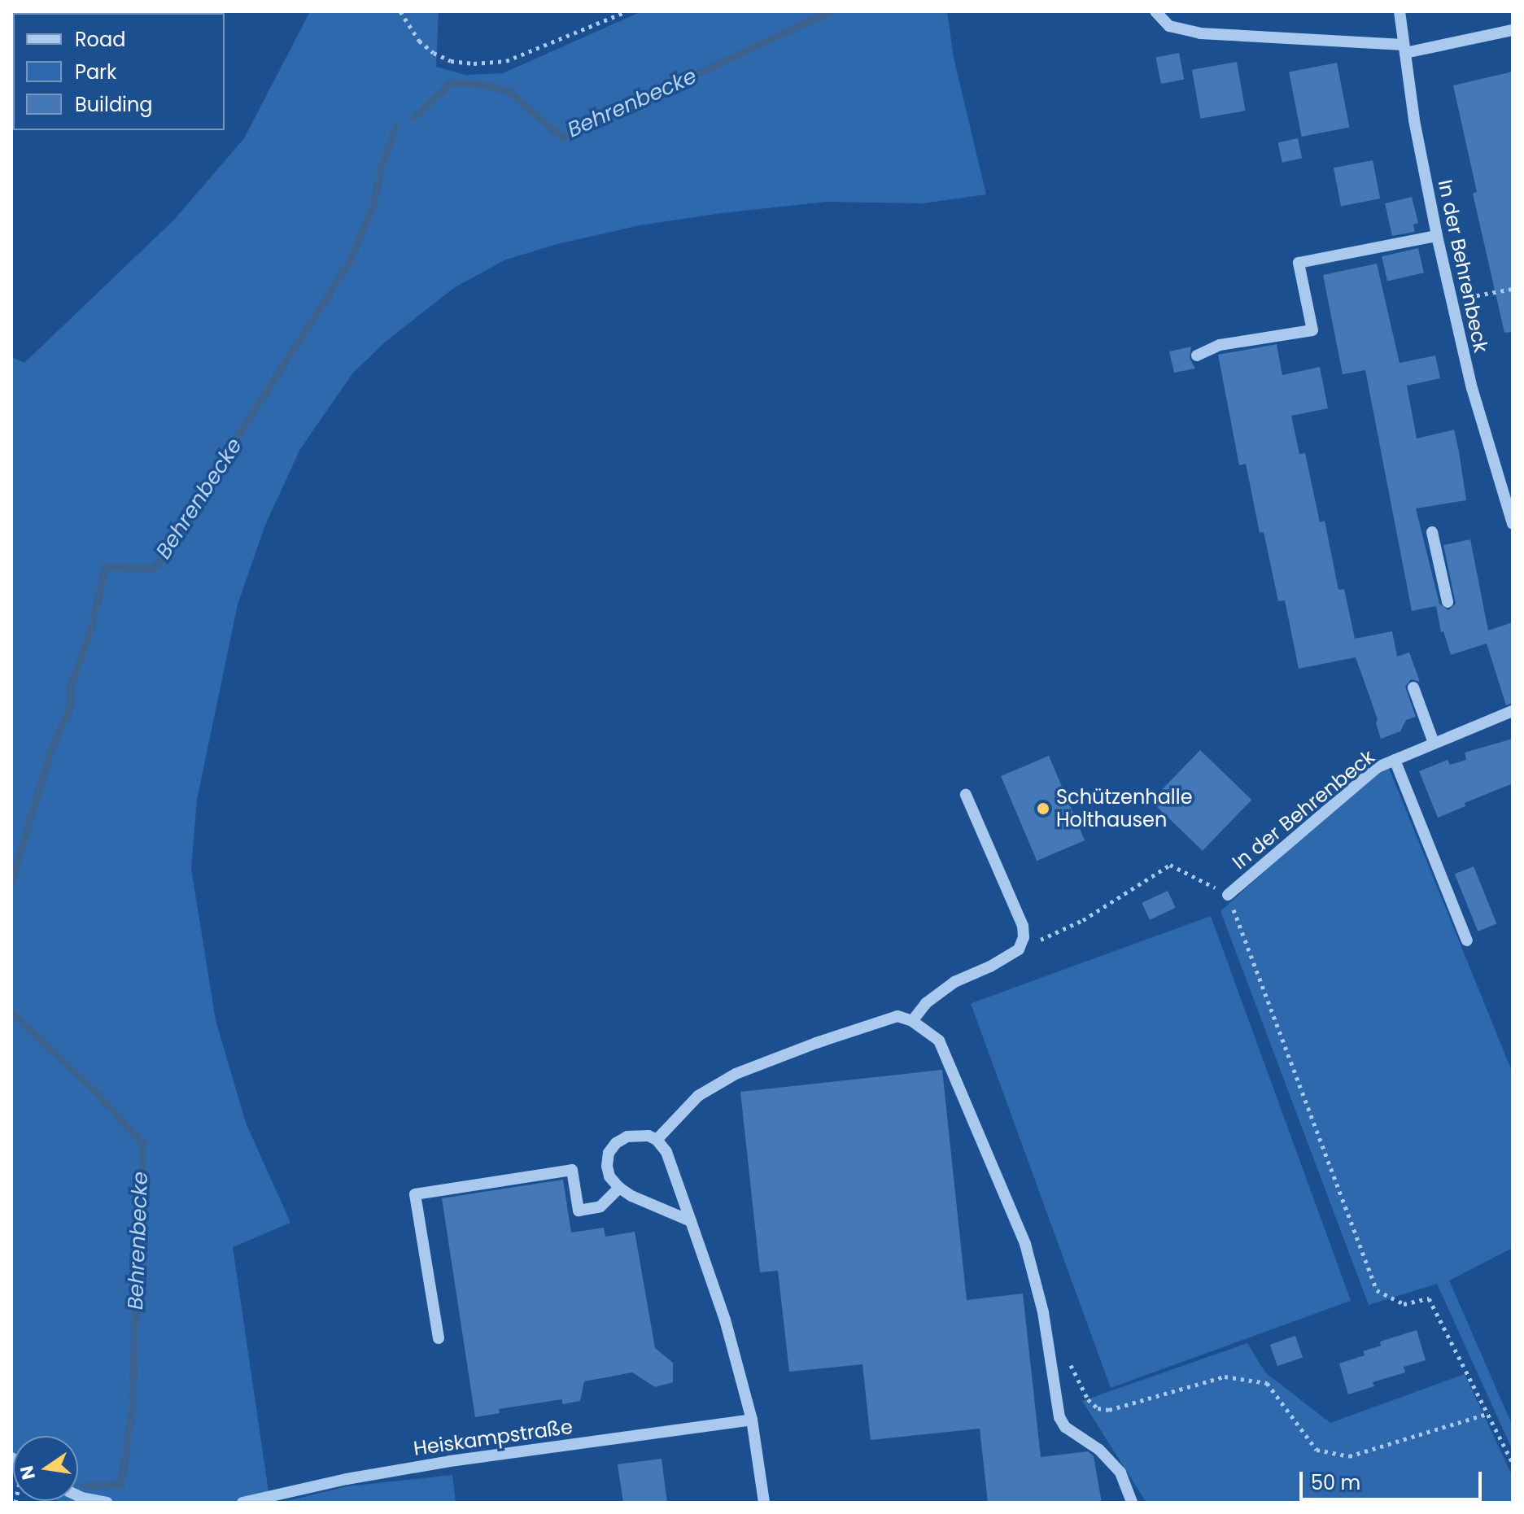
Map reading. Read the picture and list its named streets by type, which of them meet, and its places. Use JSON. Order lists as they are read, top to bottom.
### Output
{
  "streets": {
    "street": ["In der Behrenbeck", "Heiskampstraße"]
  },
  "water": ["Behrenbecke"],
  "places": ["Schützenhalle Holthausen"],
  "legend": ["Road", "Park", "Building"],
  "scale_bar": "50 m",
  "north": "left"
}
